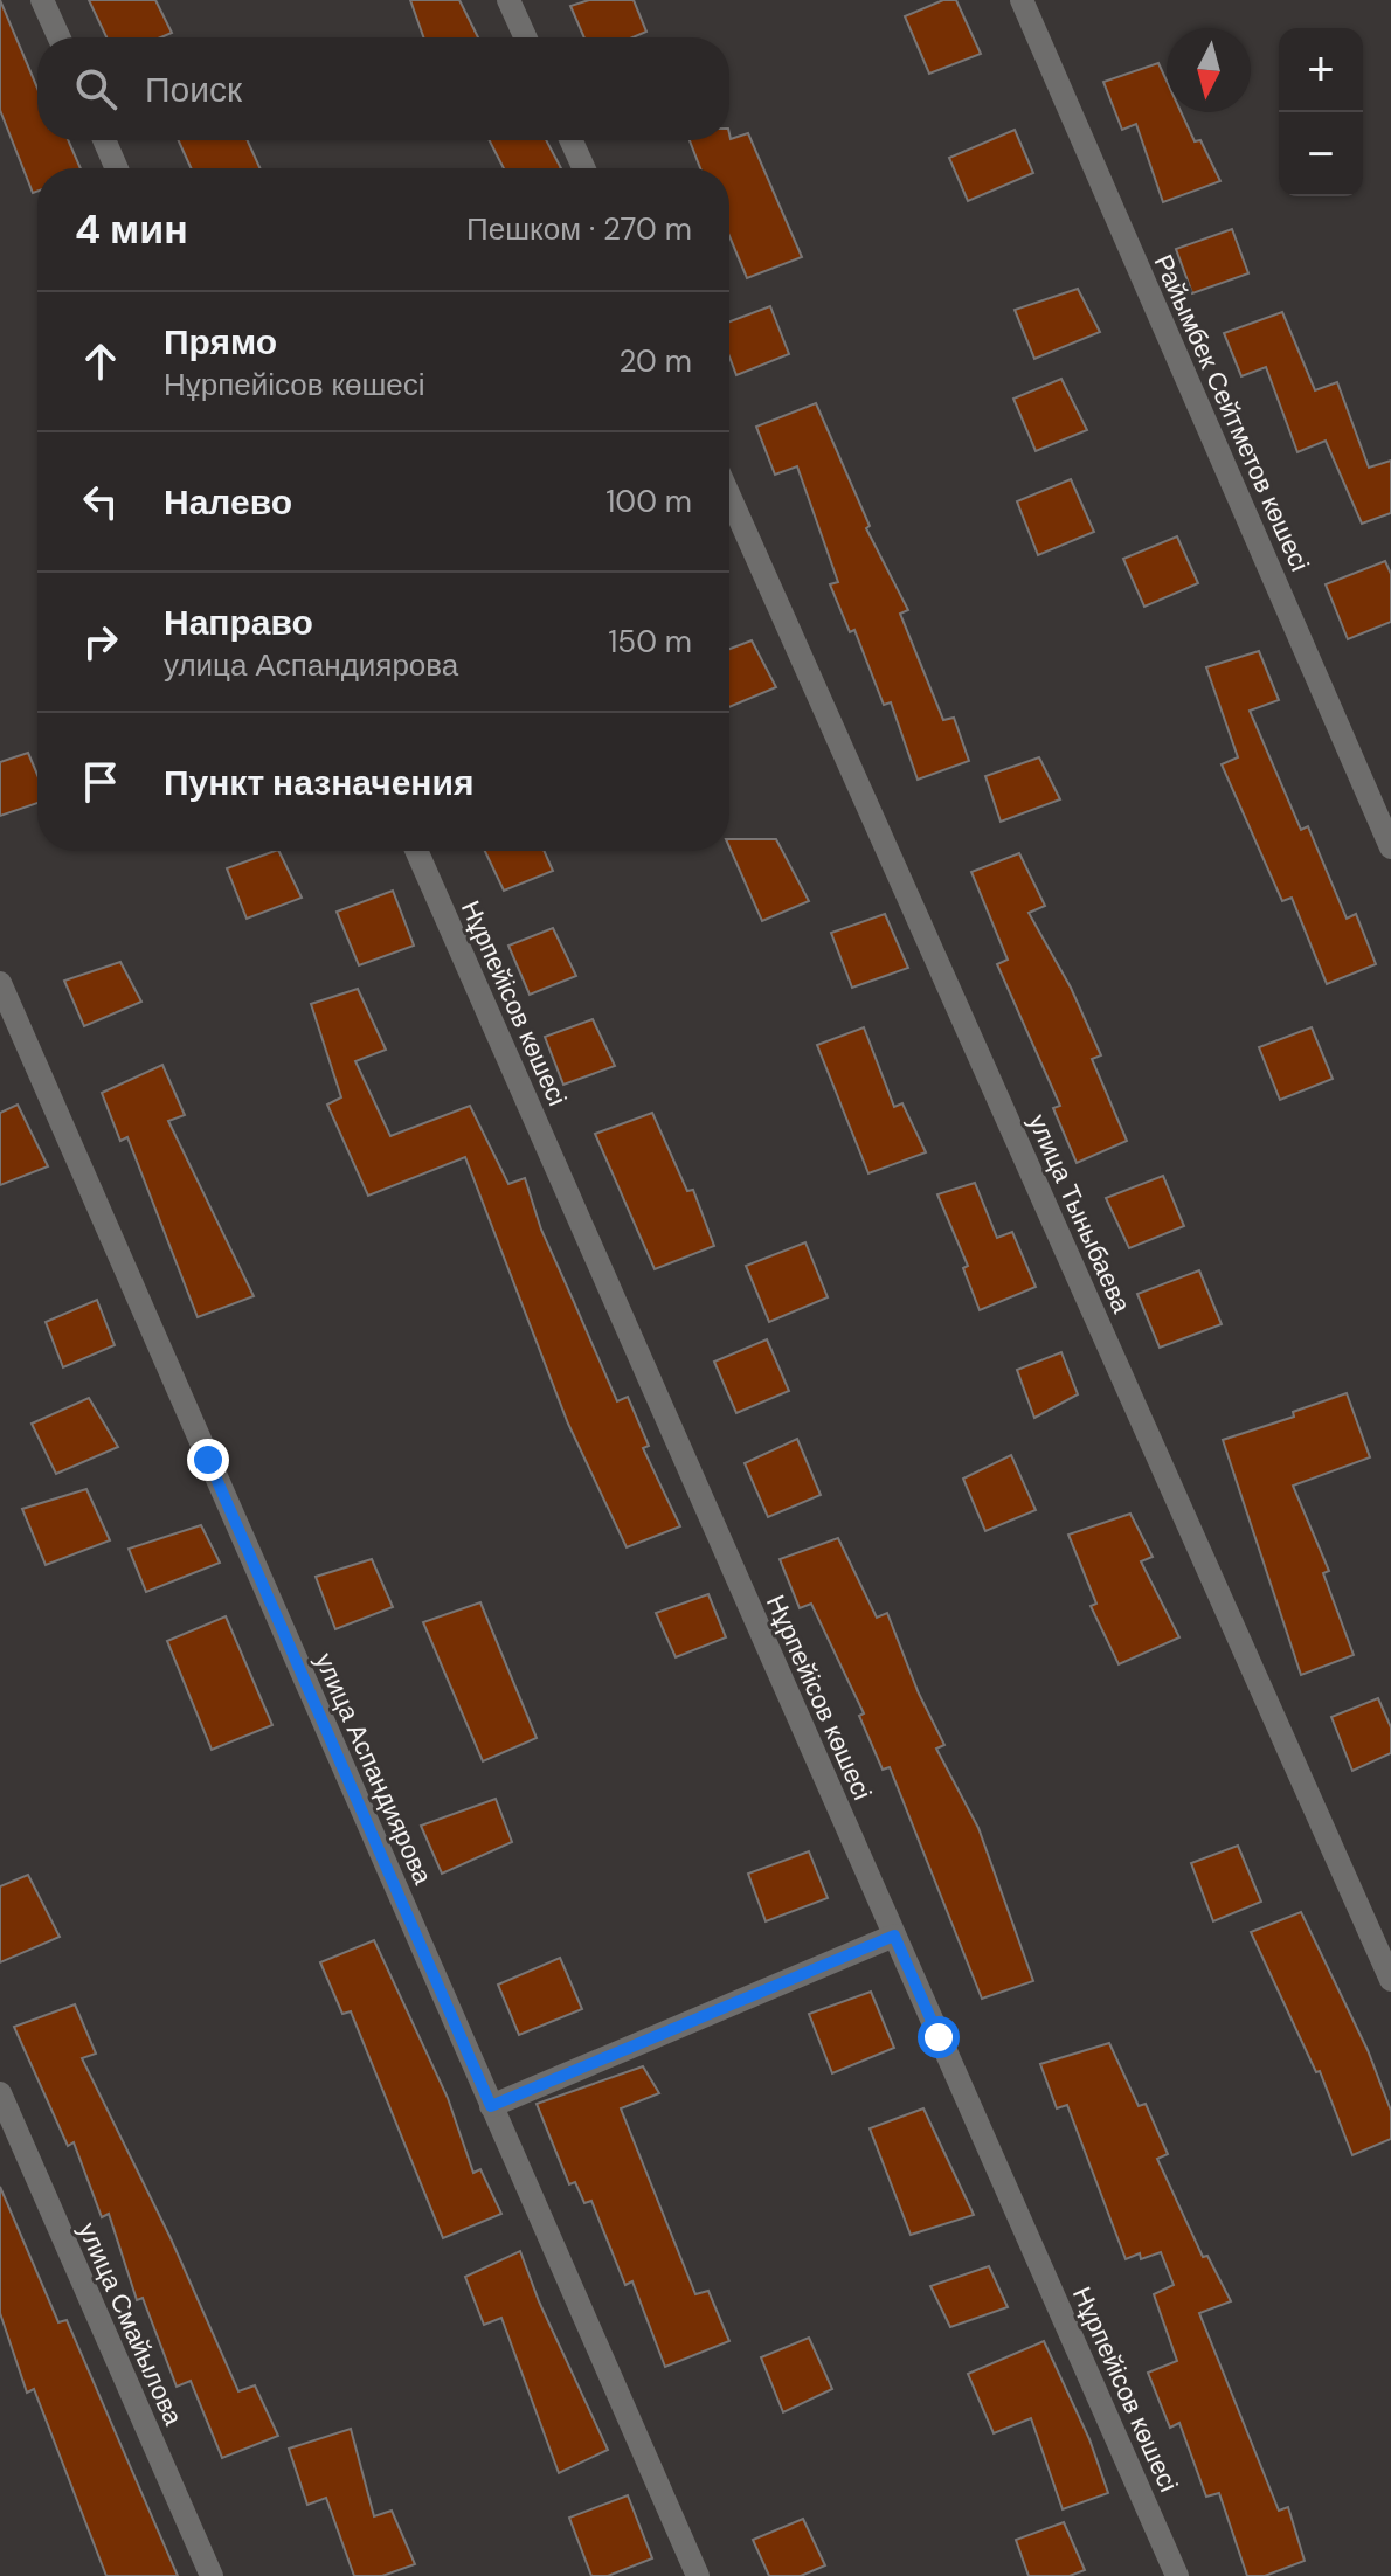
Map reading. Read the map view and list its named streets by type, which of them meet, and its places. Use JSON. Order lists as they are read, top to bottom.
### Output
{
  "streets": {
    "street": [
      "Райымбек Сейтметов көшесі",
      "Нұрпейісов көшесі",
      "улица Тыныбаева",
      "улица Аспандиярова",
      "улица Смайылова"
    ]
  },
  "north": "bottom",
  "page": {
    "map_buttons": ["+", "−"],
    "search": "Поиск",
    "heading": ["4 мин", "Пешком · 270 m"],
    "list": [
      ["Прямо", "Нұрпейісов көшесі", "20 m"],
      ["Налево", "100 m"],
      ["Направо", "улица Аспандиярова", "150 m"],
      "Пункт назначения"
    ]
  }
}
